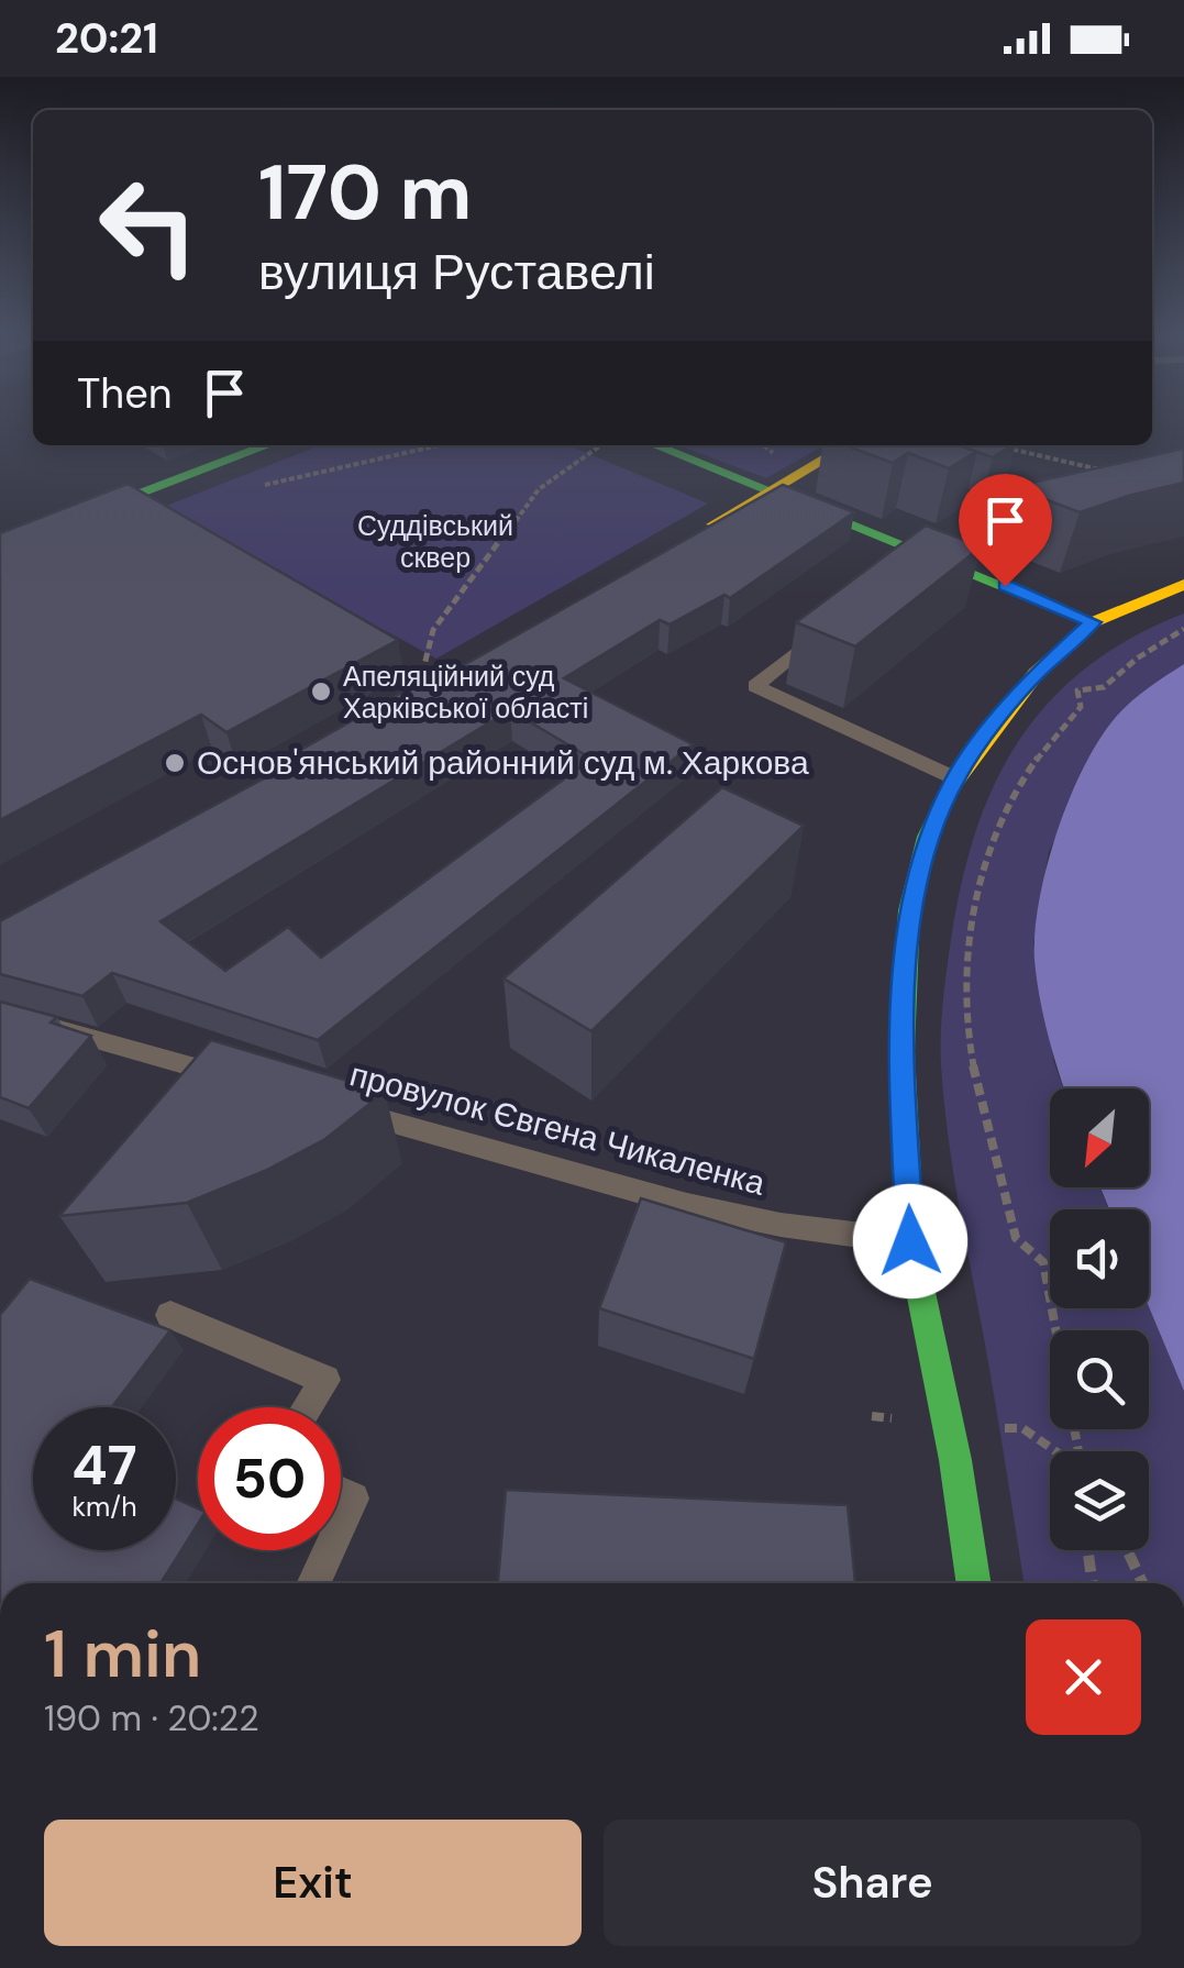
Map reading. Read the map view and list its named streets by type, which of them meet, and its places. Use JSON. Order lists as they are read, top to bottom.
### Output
{
  "streets": {
    "lane": ["провулок Євгена Чикаленка"]
  },
  "parks": ["Суддівський сквер"],
  "places": ["Апеляційний суд Харківської області", "Основ'янський районний суд м. Харкова"],
  "north": "bottom left",
  "page": {
    "status": "20:21",
    "turn": ["170 m", "вулиця Руставелі"],
    "then": "Then",
    "speed": "47 km/h",
    "limit": "50",
    "heading": ["1 min", "190 m · 20:22"],
    "buttons": ["Exit", "Share"]
  }
}
